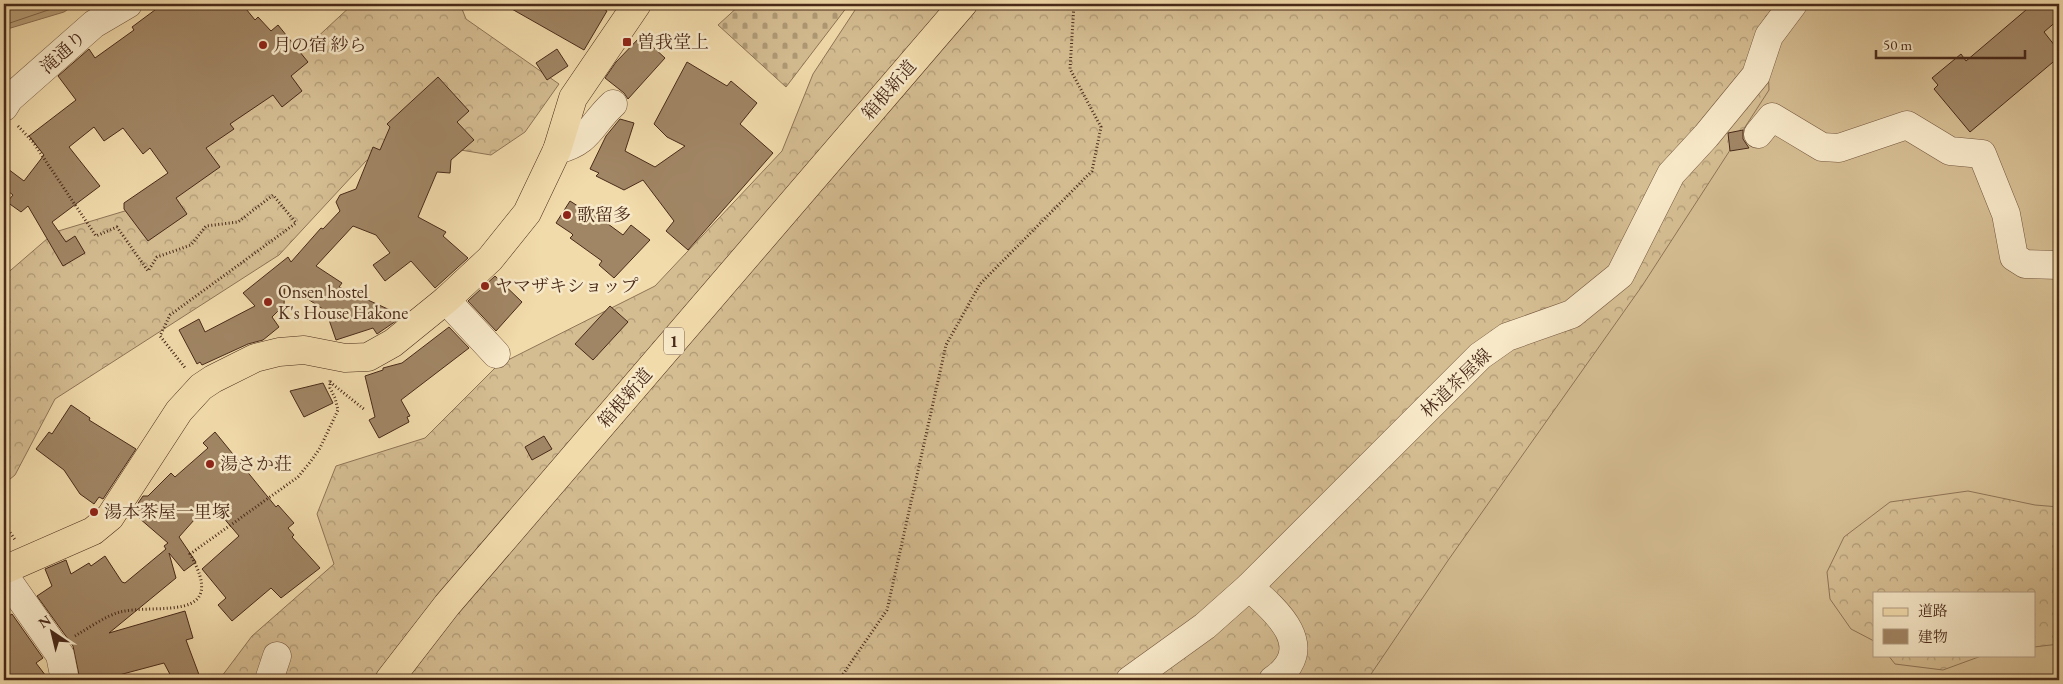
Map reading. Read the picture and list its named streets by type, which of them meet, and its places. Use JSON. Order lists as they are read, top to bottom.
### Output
{
  "streets": {
    "main road": ["箱根新道", "1"],
    "street": ["滝通り", "林道茶屋線"]
  },
  "places": {
    "transit": ["曽我堂上"],
    "other": [
      "月の宿 紗ら",
      "歌留多",
      "ヤマザキショップ",
      "Onsen hostel K's House Hakone",
      "湯さか荘",
      "湯本茶屋一里塚"
    ]
  },
  "legend": ["道路", "建物"],
  "scale_bar": "50 m",
  "north": "top left"
}
